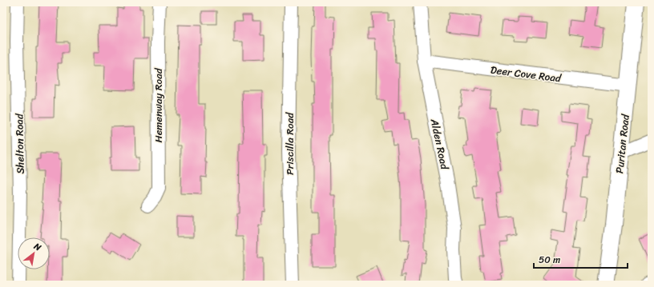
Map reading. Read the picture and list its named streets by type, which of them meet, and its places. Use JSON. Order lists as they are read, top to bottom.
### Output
{
  "streets": {
    "street": [
      "Deer Cove Road",
      "Hemenway Road",
      "Shelton Road",
      "Priscilla Road",
      "Alden Road",
      "Puritan Road"
    ]
  },
  "crossings": [
    ["Deer Cove Road", "Alden Road"],
    ["Deer Cove Road", "Puritan Road"]
  ],
  "scale_bar": "50 m",
  "north": "top right"
}
